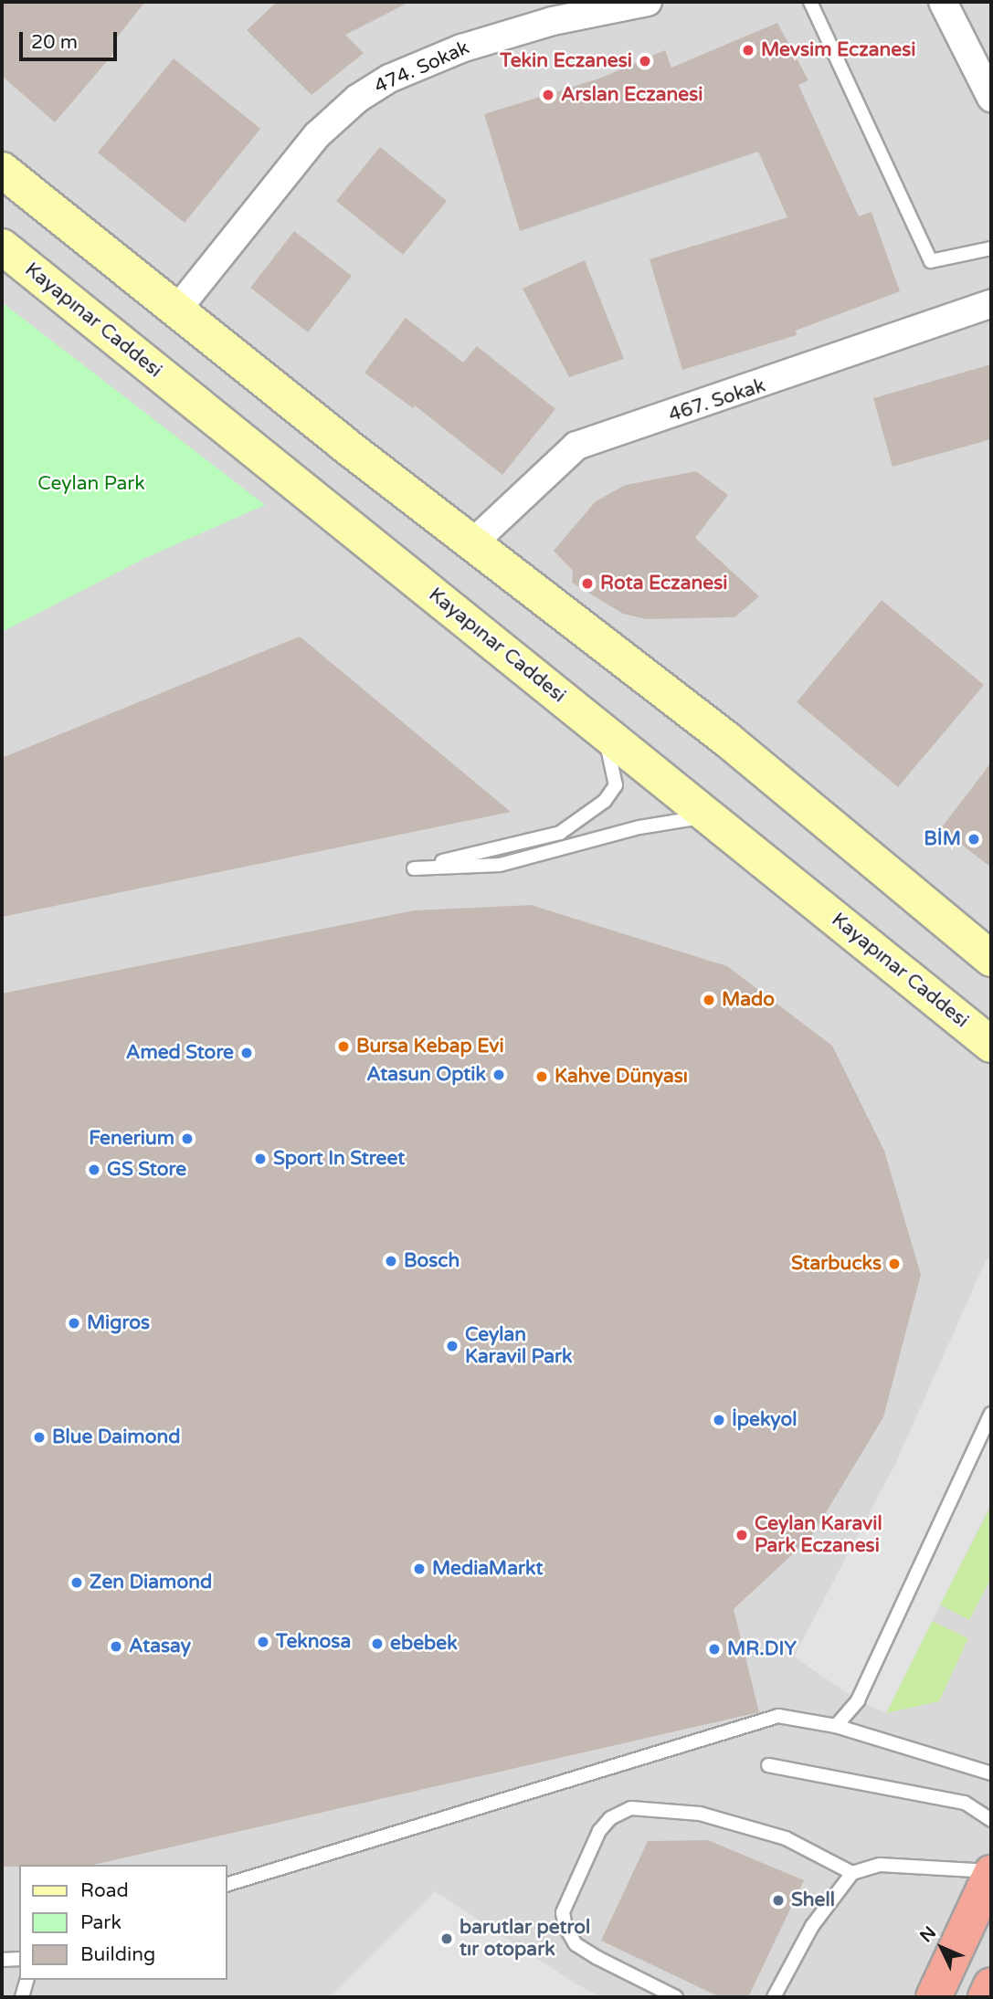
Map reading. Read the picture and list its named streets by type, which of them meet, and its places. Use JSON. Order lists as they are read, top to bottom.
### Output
{
  "streets": {
    "main road": ["Kayapınar Caddesi"],
    "street": ["474. Sokak", "467. Sokak"]
  },
  "parks": ["Ceylan Park"],
  "places": [
    "Mevsim Eczanesi",
    "Tekin Eczanesi",
    "Arslan Eczanesi",
    "Rota Eczanesi",
    "BİM",
    "Mado",
    "Bursa Kebap Evi",
    "Amed Store",
    "Atasun Optik",
    "Kahve Dünyası",
    "Fenerium",
    "Sport In Street",
    "GS Store",
    "Bosch",
    "Starbucks",
    "Migros",
    "Ceylan Karavil Park",
    "İpekyol",
    "Blue Daimond",
    "Ceylan Karavil Park Eczanesi",
    "MediaMarkt",
    "Zen Diamond",
    "Teknosa",
    "ebebek",
    "Atasay",
    "MR.DIY",
    "Shell",
    "barutlar petrol tır otopark"
  ],
  "legend": ["Road", "Park", "Building"],
  "scale_bar": "20 m",
  "north": "top left"
}
